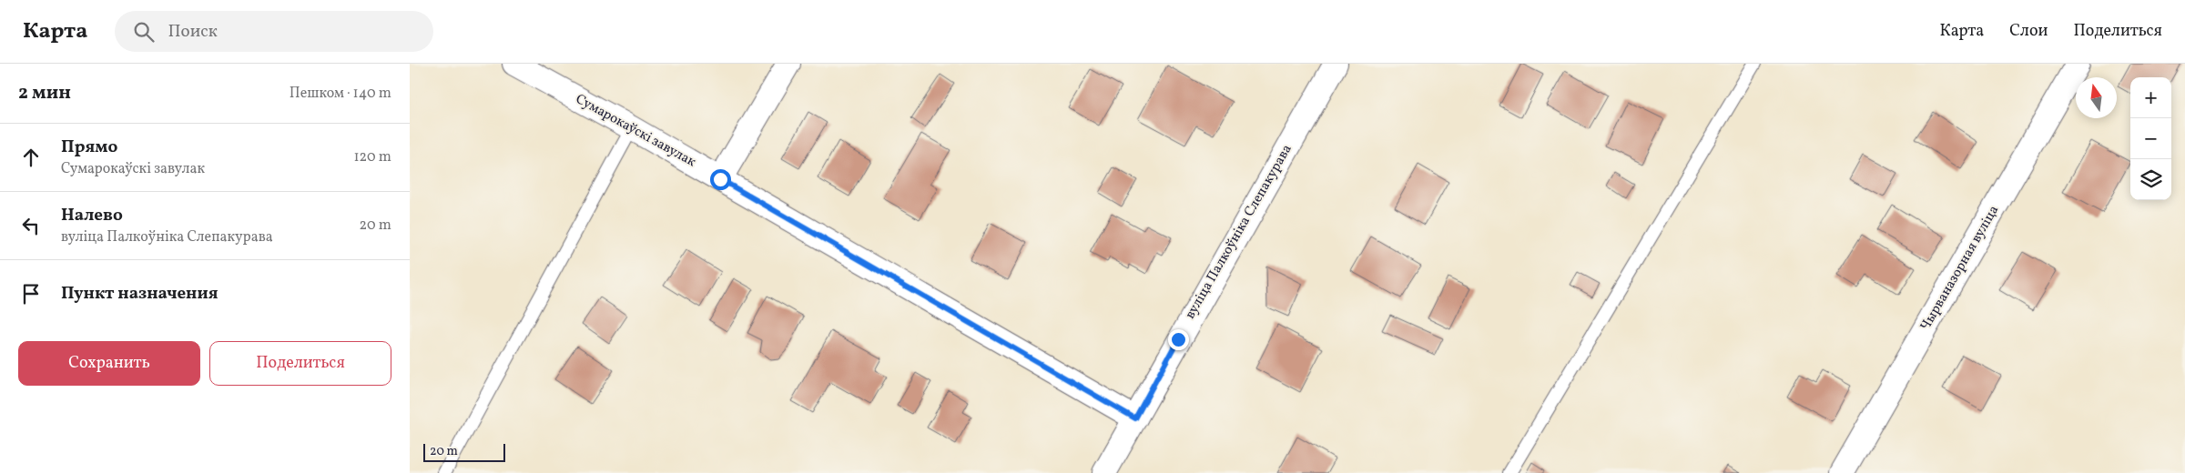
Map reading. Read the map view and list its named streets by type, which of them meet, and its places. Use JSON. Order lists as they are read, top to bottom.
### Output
{
  "streets": {
    "street": ["Сумарокаўскі завулак", "вуліца Палкоўніка Слепакурава", "Чырваназорная вуліца"]
  },
  "crossings": [
    ["Сумарокаўскі завулак", "вуліца Палкоўніка Слепакурава"]
  ],
  "scale_bar": "20 m",
  "north": "top",
  "page": {
    "header": "Карта",
    "search": "Поиск",
    "nav": ["Карта", "Слои", "Поделиться"],
    "heading": ["2 мин", "Пешком · 140 m"],
    "map_buttons": ["+", "−"],
    "list": [
      ["Прямо", "Сумарокаўскі завулак", "120 m"],
      ["Налево", "вуліца Палкоўніка Слепакурава", "20 m"],
      "Пункт назначения"
    ],
    "buttons": ["Сохранить", "Поделиться"],
    "scale": "20 m"
  }
}
